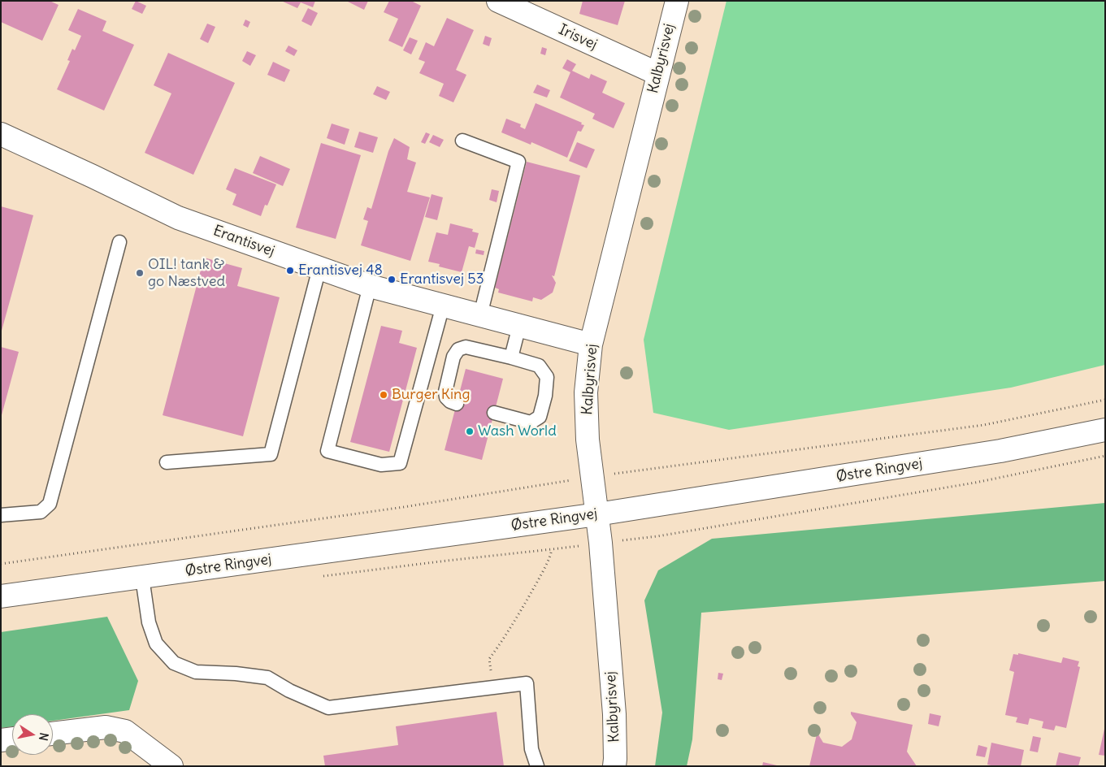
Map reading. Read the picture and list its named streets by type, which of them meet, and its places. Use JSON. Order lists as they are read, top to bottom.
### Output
{
  "streets": {
    "street": [
      "Irisvej",
      "Kalbyrisvej",
      "Erantisvej",
      "Østre Ringvej"
    ]
  },
  "crossings": [
    ["Irisvej", "Kalbyrisvej"],
    ["Kalbyrisvej", "Erantisvej"],
    ["Kalbyrisvej", "Østre Ringvej"]
  ],
  "places": [
    "Erantisvej 48",
    "OIL! tank & go Næstved",
    "Erantisvej 53",
    "Burger King",
    "Wash World"
  ],
  "north": "right"
}
